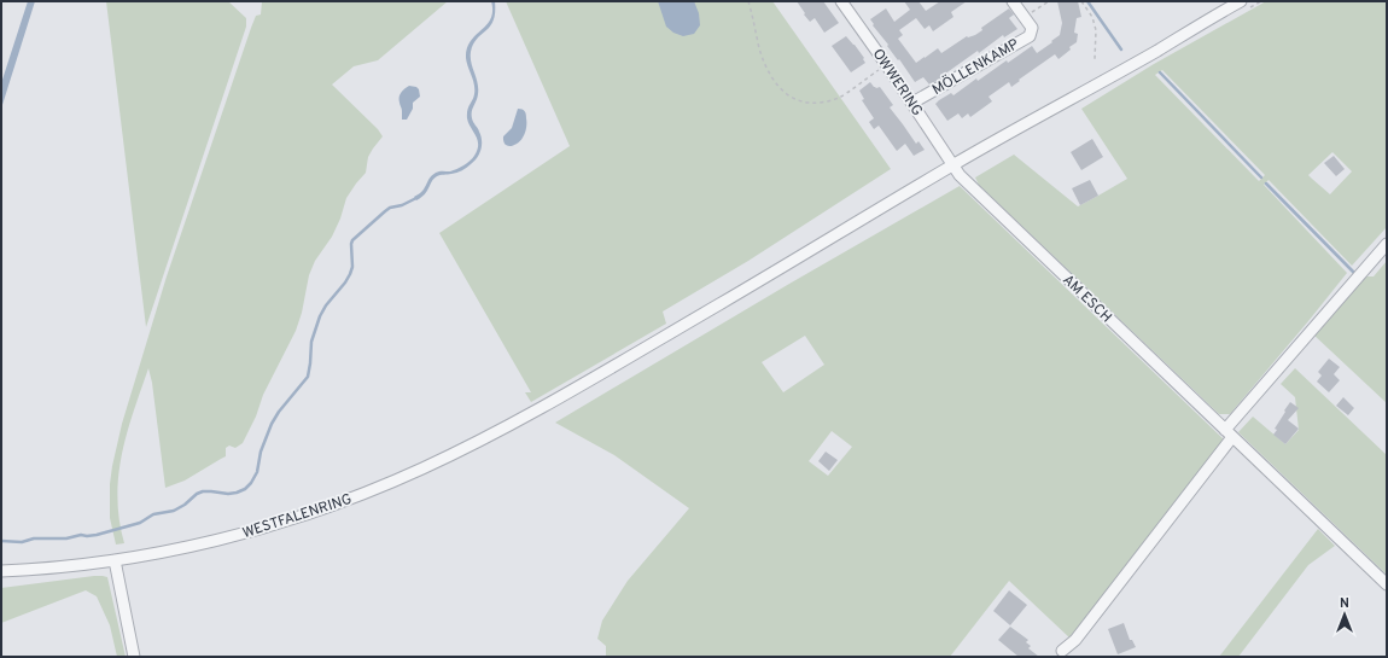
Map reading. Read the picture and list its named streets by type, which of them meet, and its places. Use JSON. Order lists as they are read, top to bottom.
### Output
{
  "streets": {
    "street": [
      "MÖLLENKAMP",
      "OWWERING",
      "AM ESCH",
      "WESTFALENRING"
    ]
  },
  "crossings": [
    ["MÖLLENKAMP", "OWWERING"],
    ["OWWERING", "AM ESCH"],
    ["OWWERING", "WESTFALENRING"],
    ["AM ESCH", "WESTFALENRING"]
  ],
  "north": "top"
}
